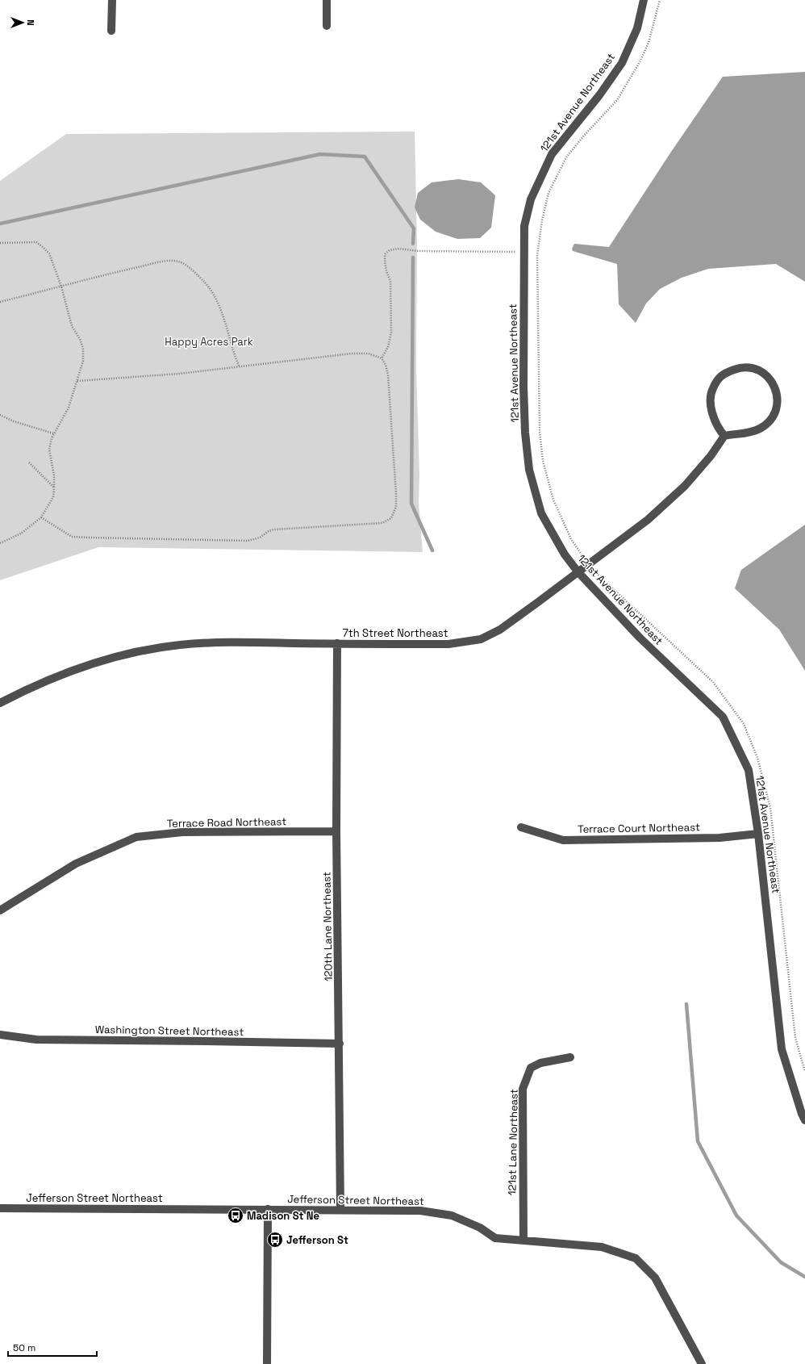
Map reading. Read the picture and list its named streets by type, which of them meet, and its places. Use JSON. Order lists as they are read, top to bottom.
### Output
{
  "streets": {
    "street": [
      "121st Avenue Northeast",
      "7th Street Northeast",
      "Terrace Road Northeast",
      "Terrace Court Northeast",
      "120th Lane Northeast",
      "Washington Street Northeast",
      "121st Lane Northeast",
      "Jefferson Street Northeast"
    ]
  },
  "crossings": [
    ["121st Avenue Northeast", "7th Street Northeast"],
    ["121st Avenue Northeast", "Terrace Court Northeast"],
    ["7th Street Northeast", "120th Lane Northeast"],
    ["Terrace Road Northeast", "120th Lane Northeast"],
    ["120th Lane Northeast", "Washington Street Northeast"],
    ["120th Lane Northeast", "Jefferson Street Northeast"],
    ["121st Lane Northeast", "Jefferson Street Northeast"]
  ],
  "parks": ["Happy Acres Park"],
  "places": {
    "bus stop": ["Madison St Ne", "Jefferson St"]
  },
  "scale_bar": "50 m",
  "north": "right"
}
